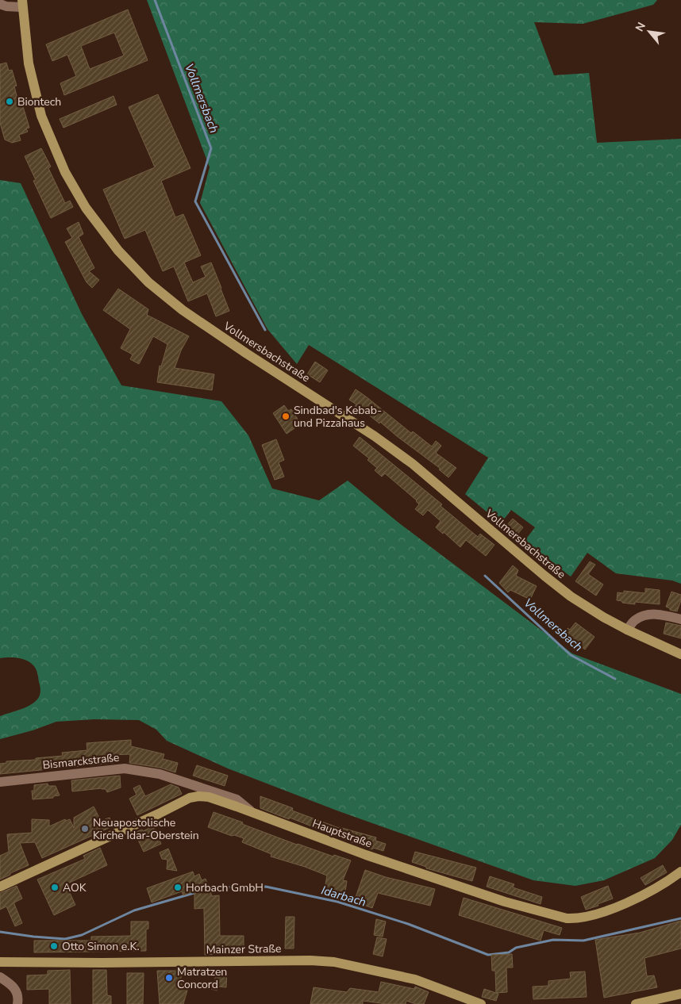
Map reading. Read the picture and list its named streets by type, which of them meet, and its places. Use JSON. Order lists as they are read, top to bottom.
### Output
{
  "streets": {
    "main road": ["Vollmersbachstraße", "Hauptstraße", "Mainzer Straße"],
    "street": ["Bismarckstraße"]
  },
  "crossings": [
    ["Bismarckstraße", "Hauptstraße"]
  ],
  "water": ["Vollmersbach", "Idarbach"],
  "places": [
    "Biontech",
    "Sindbad's Kebab- und Pizzahaus",
    "Neuapostolische Kirche Idar-Oberstein",
    "AOK",
    "Horbach GmbH",
    "Otto Simon e.K.",
    "Matratzen Concord"
  ],
  "north": "top left"
}
